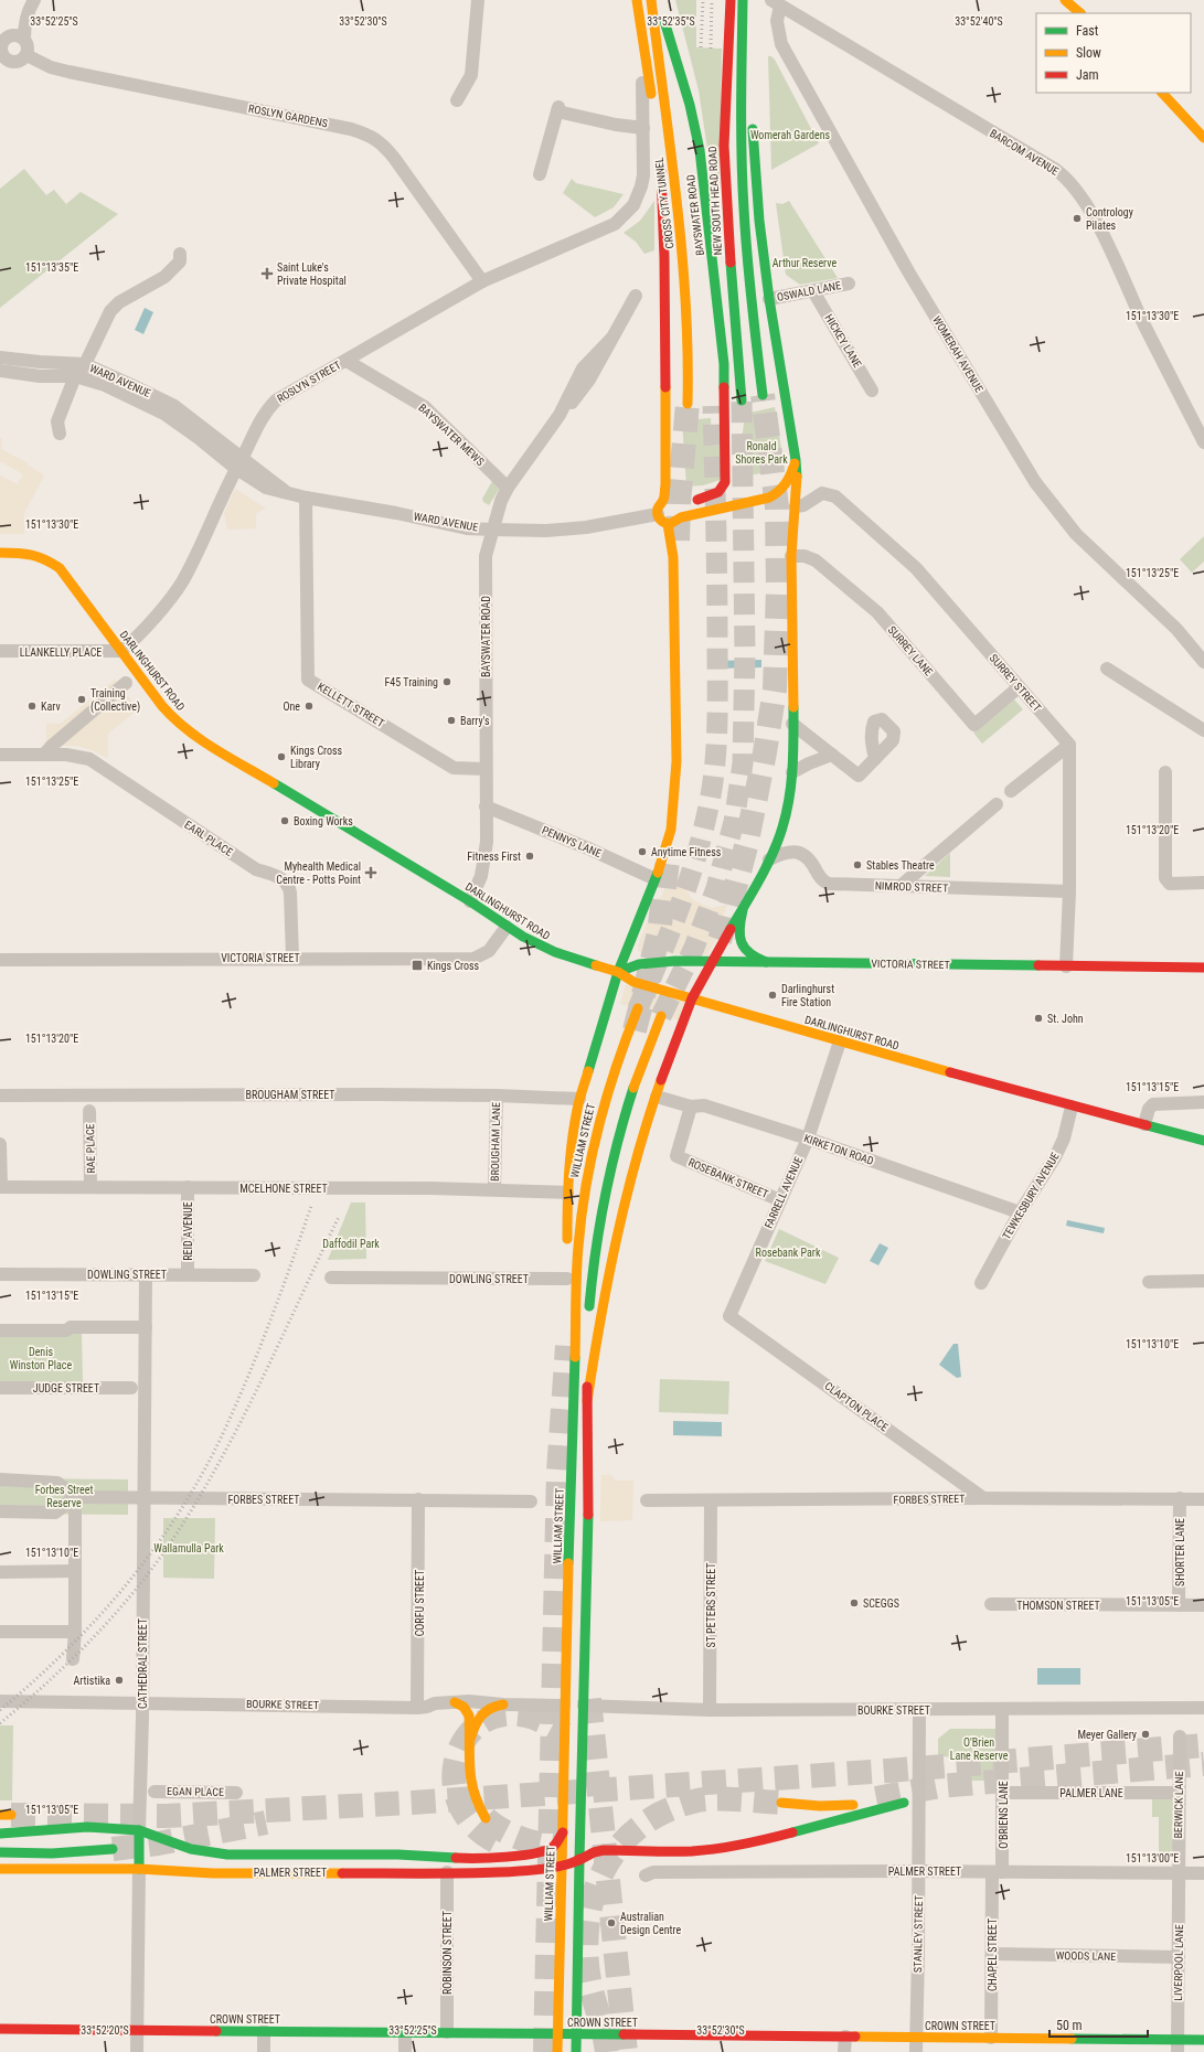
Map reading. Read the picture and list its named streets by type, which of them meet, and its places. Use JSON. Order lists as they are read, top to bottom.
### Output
{
  "streets": {
    "main road": [
      "NEW SOUTH HEAD ROAD",
      "CROSS CITY TUNNEL",
      "DARLINGHURST ROAD",
      "VICTORIA STREET",
      "WILLIAM STREET",
      "CATHEDRAL STREET",
      "PALMER STREET",
      "CROWN STREET"
    ],
    "street": [
      "ROSLYN GARDENS",
      "BARCOM AVENUE",
      "BAYSWATER ROAD",
      "OSWALD LANE",
      "HICKEY LANE",
      "WOMERAH AVENUE",
      "WARD AVENUE",
      "ROSLYN STREET",
      "BAYSWATER MEWS",
      "SURREY LANE",
      "LLANKELLY PLACE",
      "SURREY STREET",
      "KELLETT STREET",
      "EARL PLACE",
      "PENNYS LANE",
      "NIMROD STREET",
      "BROUGHAM STREET",
      "BROUGHAM LANE",
      "RAE PLACE",
      "KIRKETON ROAD",
      "ROSEBANK STREET",
      "MCELHONE STREET",
      "FARRELL AVENUE",
      "TEWKESBURY AVENUE",
      "REID AVENUE",
      "DOWLING STREET",
      "JUDGE STREET",
      "CLAPTON PLACE",
      "FORBES STREET",
      "SHORTER LANE",
      "CORFU STREET",
      "ST PETERS STREET",
      "THOMSON STREET",
      "BOURKE STREET",
      "EGAN PLACE",
      "PALMER LANE",
      "BERWICK LANE",
      "O'BRIENS LANE",
      "STANLEY STREET",
      "ROBINSON STREET",
      "CHAPEL STREET",
      "WOODS LANE",
      "LIVERPOOL LANE"
    ]
  },
  "crossings": [
    ["ROSLYN GARDENS", "ROSLYN STREET"],
    ["BARCOM AVENUE", "WOMERAH AVENUE"],
    ["BAYSWATER ROAD", "WARD AVENUE"],
    ["BAYSWATER ROAD", "BAYSWATER MEWS"],
    ["BAYSWATER ROAD", "DARLINGHURST ROAD"],
    ["BAYSWATER ROAD", "KELLETT STREET"],
    ["BAYSWATER ROAD", "PENNYS LANE"],
    ["OSWALD LANE", "HICKEY LANE"],
    ["WARD AVENUE", "ROSLYN STREET"],
    ["WARD AVENUE", "KELLETT STREET"],
    ["ROSLYN STREET", "BAYSWATER MEWS"],
    ["ROSLYN STREET", "LLANKELLY PLACE"],
    ["ROSLYN STREET", "DARLINGHURST ROAD"],
    ["SURREY LANE", "SURREY STREET"],
    ["LLANKELLY PLACE", "DARLINGHURST ROAD"],
    ["DARLINGHURST ROAD", "VICTORIA STREET"],
    ["DARLINGHURST ROAD", "FARRELL AVENUE"],
    ["DARLINGHURST ROAD", "TEWKESBURY AVENUE"],
    ["EARL PLACE", "VICTORIA STREET"],
    ["BROUGHAM STREET", "BROUGHAM LANE"],
    ["WILLIAM STREET", "BOURKE STREET"],
    ["WILLIAM STREET", "PALMER STREET"],
    ["WILLIAM STREET", "CROWN STREET"],
    ["BROUGHAM LANE", "MCELHONE STREET"],
    ["RAE PLACE", "MCELHONE STREET"],
    ["KIRKETON ROAD", "ROSEBANK STREET"],
    ["KIRKETON ROAD", "FARRELL AVENUE"],
    ["KIRKETON ROAD", "TEWKESBURY AVENUE"],
    ["ROSEBANK STREET", "FARRELL AVENUE"],
    ["MCELHONE STREET", "REID AVENUE"],
    ["FARRELL AVENUE", "CLAPTON PLACE"],
    ["REID AVENUE", "DOWLING STREET"],
    ["DOWLING STREET", "CATHEDRAL STREET"],
    ["CLAPTON PLACE", "FORBES STREET"],
    ["FORBES STREET", "SHORTER LANE"],
    ["FORBES STREET", "CORFU STREET"],
    ["FORBES STREET", "ST PETERS STREET"],
    ["FORBES STREET", "CATHEDRAL STREET"],
    ["SHORTER LANE", "THOMSON STREET"],
    ["CORFU STREET", "BOURKE STREET"],
    ["ST PETERS STREET", "BOURKE STREET"],
    ["CATHEDRAL STREET", "BOURKE STREET"],
    ["CATHEDRAL STREET", "PALMER STREET"],
    ["CATHEDRAL STREET", "CROWN STREET"],
    ["BOURKE STREET", "O'BRIENS LANE"],
    ["BOURKE STREET", "STANLEY STREET"],
    ["PALMER LANE", "BERWICK LANE"],
    ["PALMER LANE", "O'BRIENS LANE"],
    ["BERWICK LANE", "PALMER STREET"],
    ["BERWICK LANE", "LIVERPOOL LANE"],
    ["O'BRIENS LANE", "PALMER STREET"],
    ["O'BRIENS LANE", "CHAPEL STREET"],
    ["PALMER STREET", "STANLEY STREET"],
    ["PALMER STREET", "ROBINSON STREET"],
    ["PALMER STREET", "CHAPEL STREET"],
    ["PALMER STREET", "LIVERPOOL LANE"],
    ["STANLEY STREET", "CROWN STREET"],
    ["ROBINSON STREET", "CROWN STREET"],
    ["CHAPEL STREET", "WOODS LANE"],
    ["CHAPEL STREET", "CROWN STREET"],
    ["WOODS LANE", "LIVERPOOL LANE"],
    ["LIVERPOOL LANE", "CROWN STREET"]
  ],
  "parks": [
    "Womerah Gardens",
    "Arthur Reserve",
    "Ronald Shores Park",
    "Daffodil Park",
    "Rosebank Park",
    "Denis Winston Place",
    "Forbes Street Reserve",
    "Wallamulla Park",
    "O'Brien Lane Reserve"
  ],
  "places": {
    "other": [
      "Contrology Pilates",
      "F45 Training",
      "Training (Collective)",
      "Karv",
      "One",
      "Barry's",
      "Kings Cross Library",
      "Boxing Works",
      "Anytime Fitness",
      "Fitness First",
      "Stables Theatre",
      "Darlinghurst Fire Station",
      "St. John",
      "SCEGGS",
      "Artistika",
      "Meyer Gallery",
      "Australian Design Centre"
    ],
    "health": ["Saint Luke's Private Hospital", "Myhealth Medical Centre - Potts Point"],
    "transit": ["Kings Cross"]
  },
  "legend": ["Fast", "Slow", "Jam"],
  "scale_bar": "50 m",
  "coordinates": [
    "33°52'25\"S",
    "33°52'35\"S",
    "33°52'40\"S",
    "33°52'30\"S",
    "151°13'35\"E",
    "151°13'30\"E",
    "151°13'25\"E",
    "151°13'20\"E",
    "151°13'15\"E",
    "151°13'10\"E",
    "151°13'05\"E",
    "151°13'00\"E",
    "33°52'20\"S"
  ]
}
